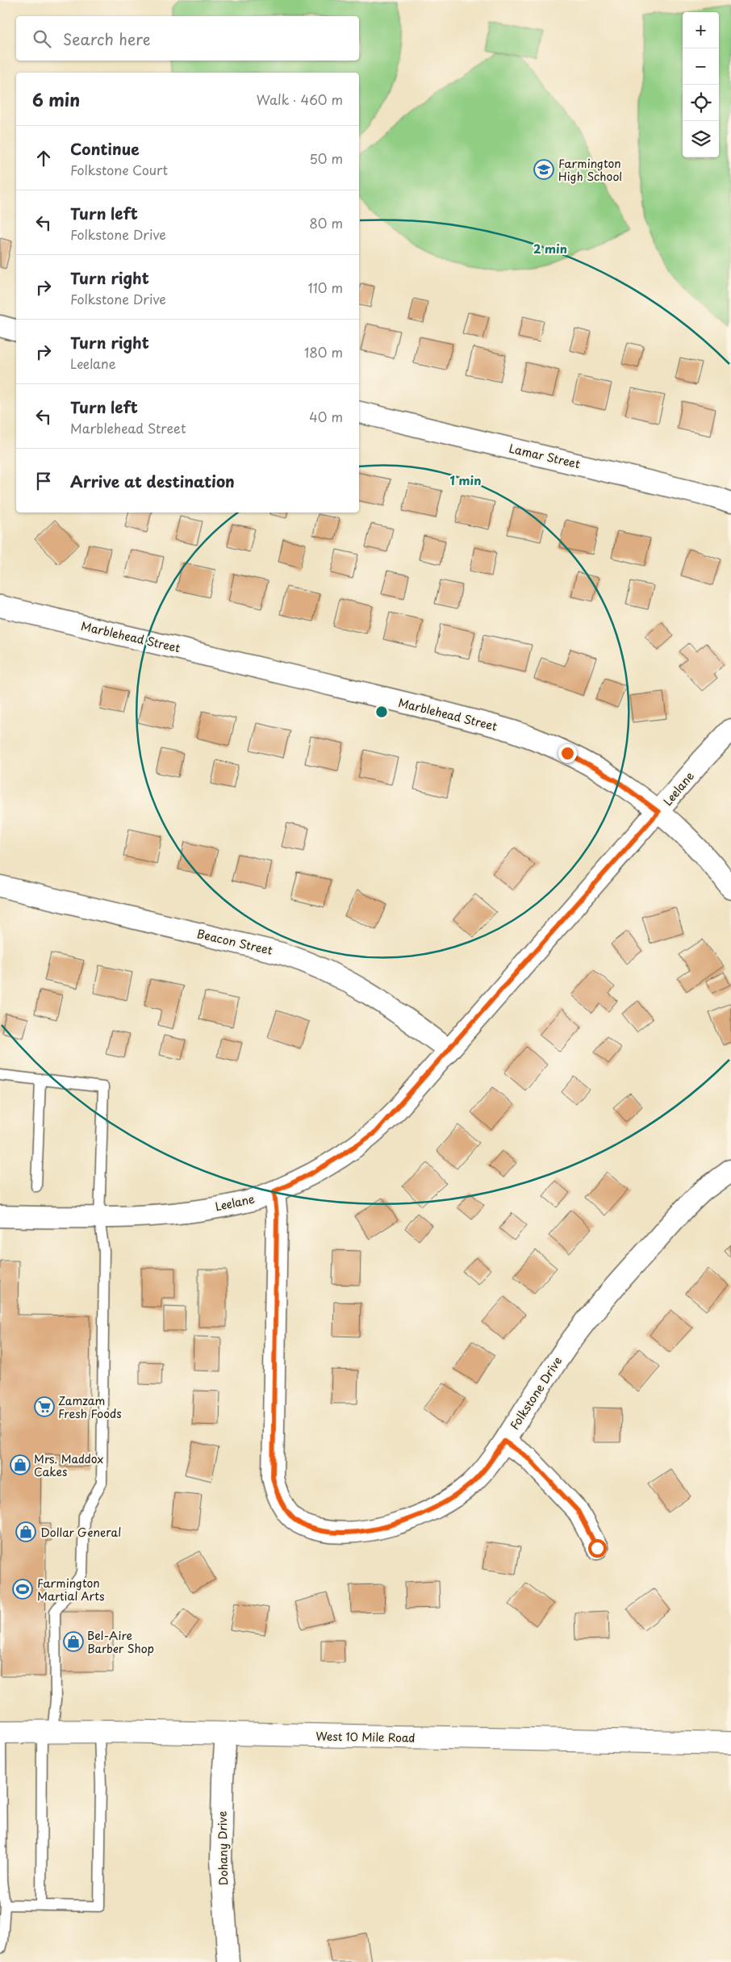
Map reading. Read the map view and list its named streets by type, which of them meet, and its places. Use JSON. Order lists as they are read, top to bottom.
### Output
{
  "streets": {
    "street": [
      "Lamar Street",
      "Marblehead Street",
      "Leelane",
      "Beacon Street",
      "Folkstone Drive",
      "West 10 Mile Road",
      "Dohany Drive"
    ]
  },
  "crossings": [
    ["Marblehead Street", "Leelane"],
    ["Leelane", "Beacon Street"],
    ["Leelane", "Folkstone Drive"],
    ["West 10 Mile Road", "Dohany Drive"]
  ],
  "places": {
    "school or university": ["Farmington High School"],
    "supermarket": ["Zamzam Fresh Foods"],
    "shop": ["Mrs. Maddox Cakes", "Dollar General", "Bel-Aire Barber Shop"],
    "sports": ["Farmington Martial Arts"]
  },
  "page": {
    "map_buttons": ["+", "−"],
    "search": "Search here",
    "heading": ["6 min", "Walk · 460 m"],
    "list": [
      ["Continue", "Folkstone Court", "50 m"],
      ["Turn left", "Folkstone Drive", "80 m"],
      ["Turn right", "Folkstone Drive", "110 m"],
      ["Turn right", "Leelane", "180 m"],
      ["Turn left", "Marblehead Street", "40 m"],
      "Arrive at destination"
    ]
  },
  "rings": ["2 min", "1 min"]
}
